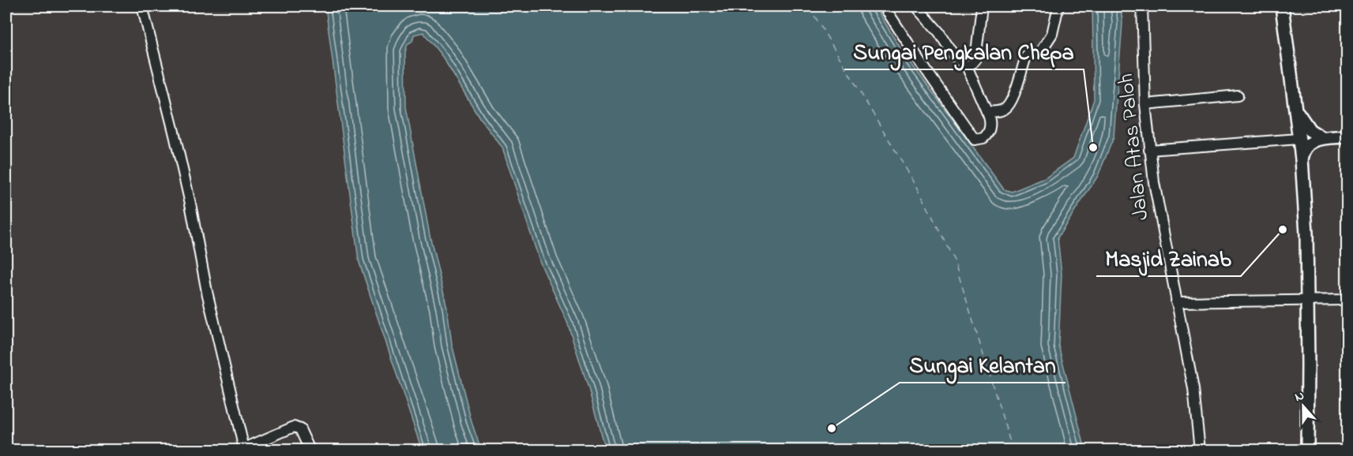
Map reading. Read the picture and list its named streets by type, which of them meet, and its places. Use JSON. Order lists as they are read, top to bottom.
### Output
{
  "streets": {
    "street": ["Jalan Atas Paloh"]
  },
  "places": ["Sungai Pengkalan Chepa", "Masjid Zainab", "Sungai Kelantan"],
  "north": "top"
}
